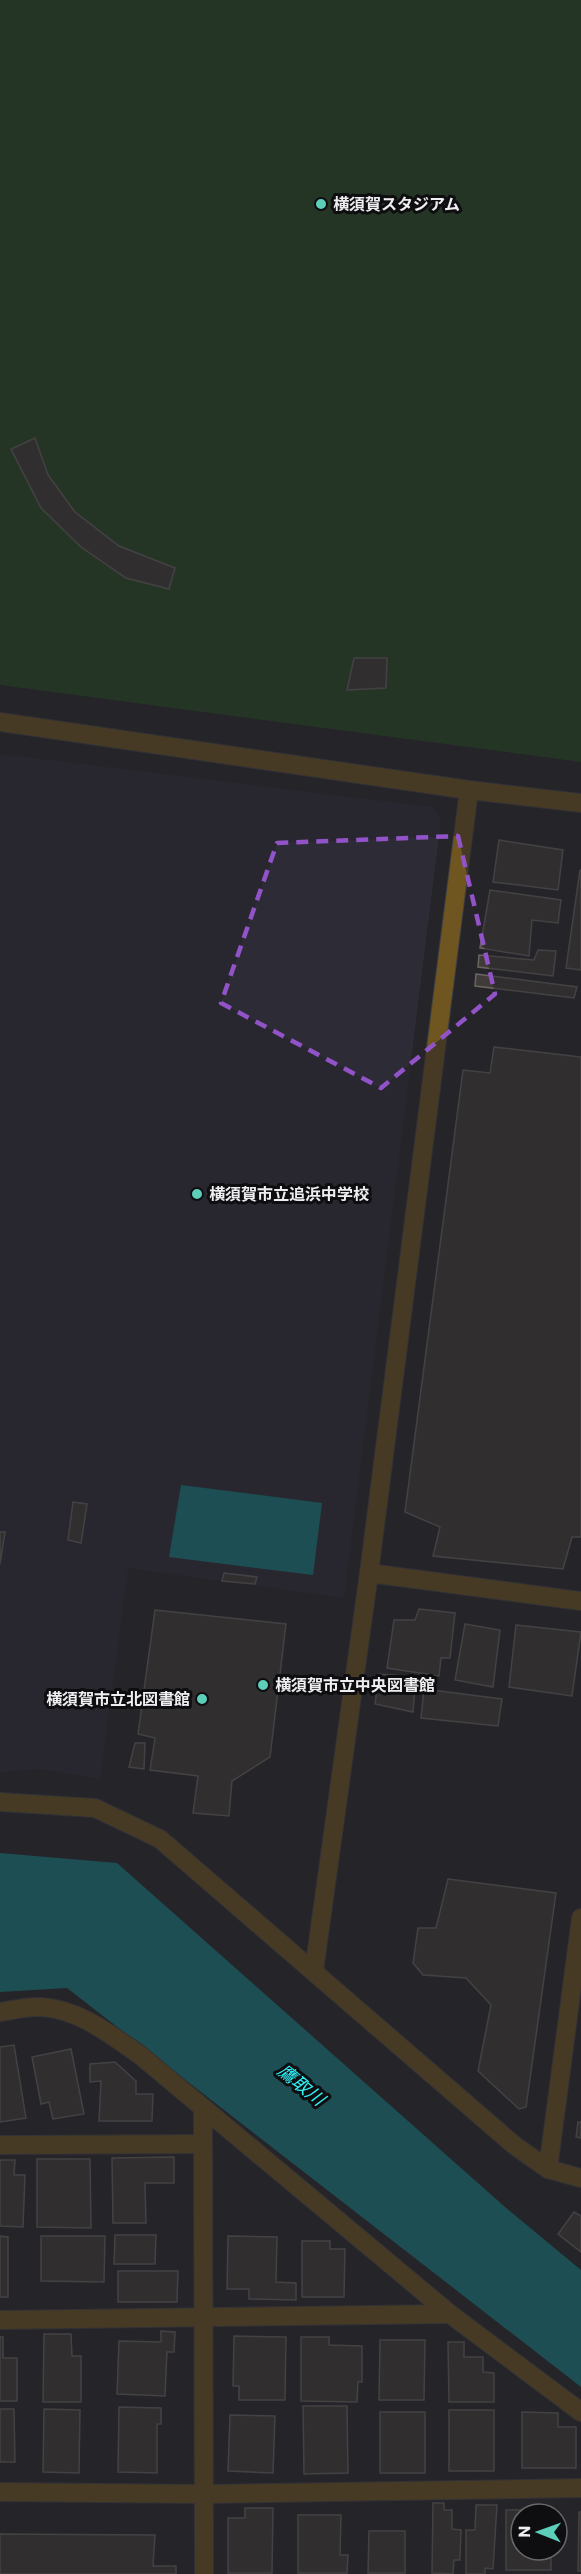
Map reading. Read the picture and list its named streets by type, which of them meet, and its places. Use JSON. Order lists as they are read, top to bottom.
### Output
{
  "water": ["鷹取川"],
  "places": [
    "横須賀スタジアム",
    "横須賀市立追浜中学校",
    "横須賀市立中央図書館",
    "横須賀市立北図書館"
  ],
  "north": "left"
}
